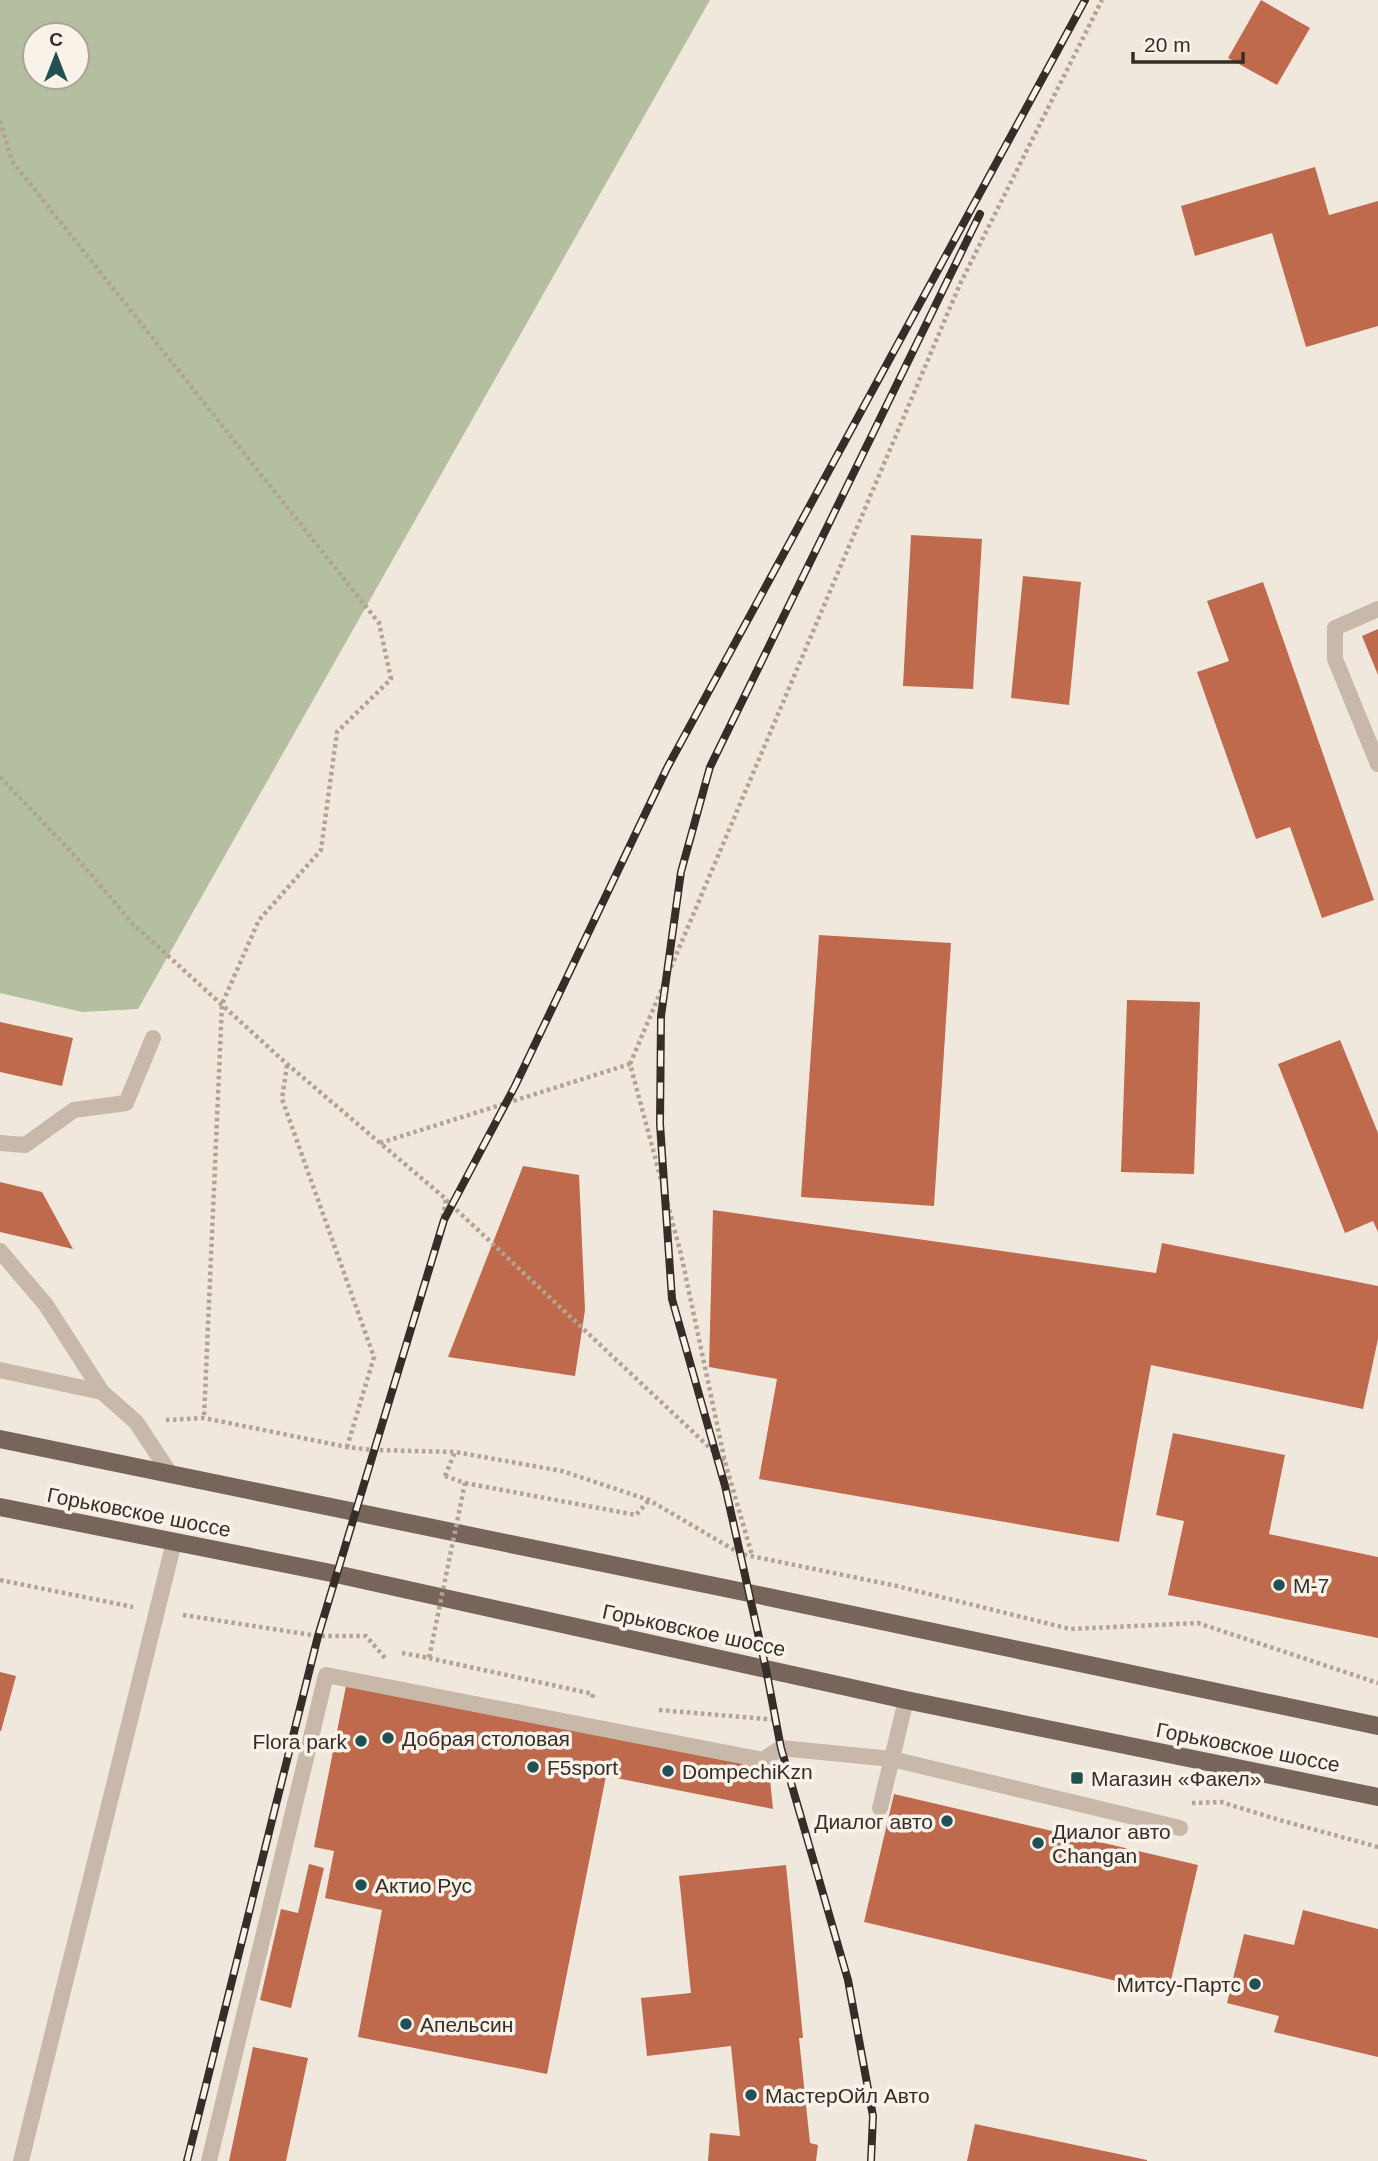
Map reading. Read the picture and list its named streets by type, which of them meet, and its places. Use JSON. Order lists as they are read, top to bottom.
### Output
{
  "streets": {
    "main road": ["Горьковское шоссе"]
  },
  "places": {
    "other": [
      "М-7",
      "Добрая столовая",
      "Flora park",
      "F5sport",
      "DompechiKzn",
      "Диалог авто",
      "Диалог авто Changan",
      "Актио Рус",
      "Митсу-Партс",
      "Апельсин",
      "МастерОйл Авто"
    ],
    "transit": ["Магазин «Факел»"]
  },
  "scale_bar": "20 m",
  "north": "top"
}
